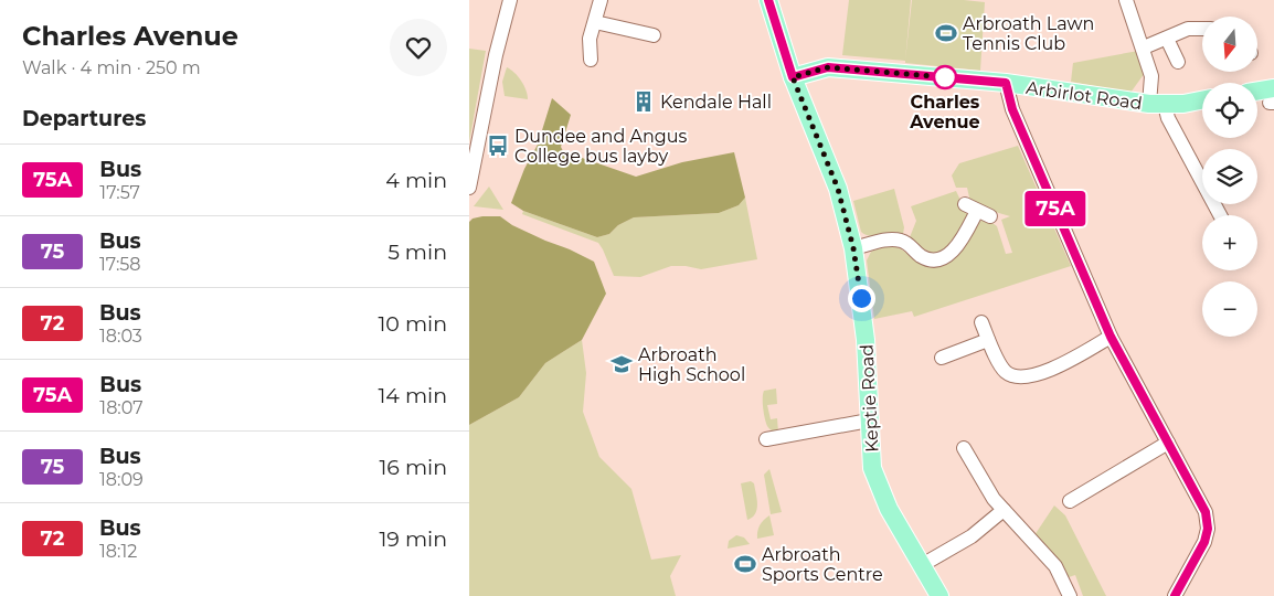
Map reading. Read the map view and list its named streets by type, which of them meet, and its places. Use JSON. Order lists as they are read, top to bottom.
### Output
{
  "streets": {
    "main road": ["Arbirlot Road", "Keptie Road"]
  },
  "crossings": [
    ["Arbirlot Road", "Keptie Road"]
  ],
  "places": {
    "sports": ["Arbroath Lawn Tennis Club", "Arbroath Sports Centre"],
    "other": ["Charles Avenue"],
    "building": ["Kendale Hall"],
    "bus stop": ["Dundee and Angus College bus layby"],
    "school or university": ["Arbroath High School"]
  },
  "lines": ["bus line 75A"],
  "north": "bottom",
  "page": {
    "heading": [
      ["Charles Avenue", "Walk · 4 min · 250 m"],
      "Departures"
    ],
    "on_map": "75A",
    "map_buttons": ["+", "−"],
    "list": [
      {
        "mark": "75A",
        "name": "Bus",
        "note": "17:57",
        "value": "4 min"
      },
      {
        "mark": "75",
        "name": "Bus",
        "note": "17:58",
        "value": "5 min"
      },
      {
        "mark": "72",
        "name": "Bus",
        "note": "18:03",
        "value": "10 min"
      },
      {
        "mark": "75A",
        "name": "Bus",
        "note": "18:07",
        "value": "14 min"
      },
      {
        "mark": "75",
        "name": "Bus",
        "note": "18:09",
        "value": "16 min"
      },
      {
        "mark": "72",
        "name": "Bus",
        "note": "18:12",
        "value": "19 min"
      }
    ]
  }
}
